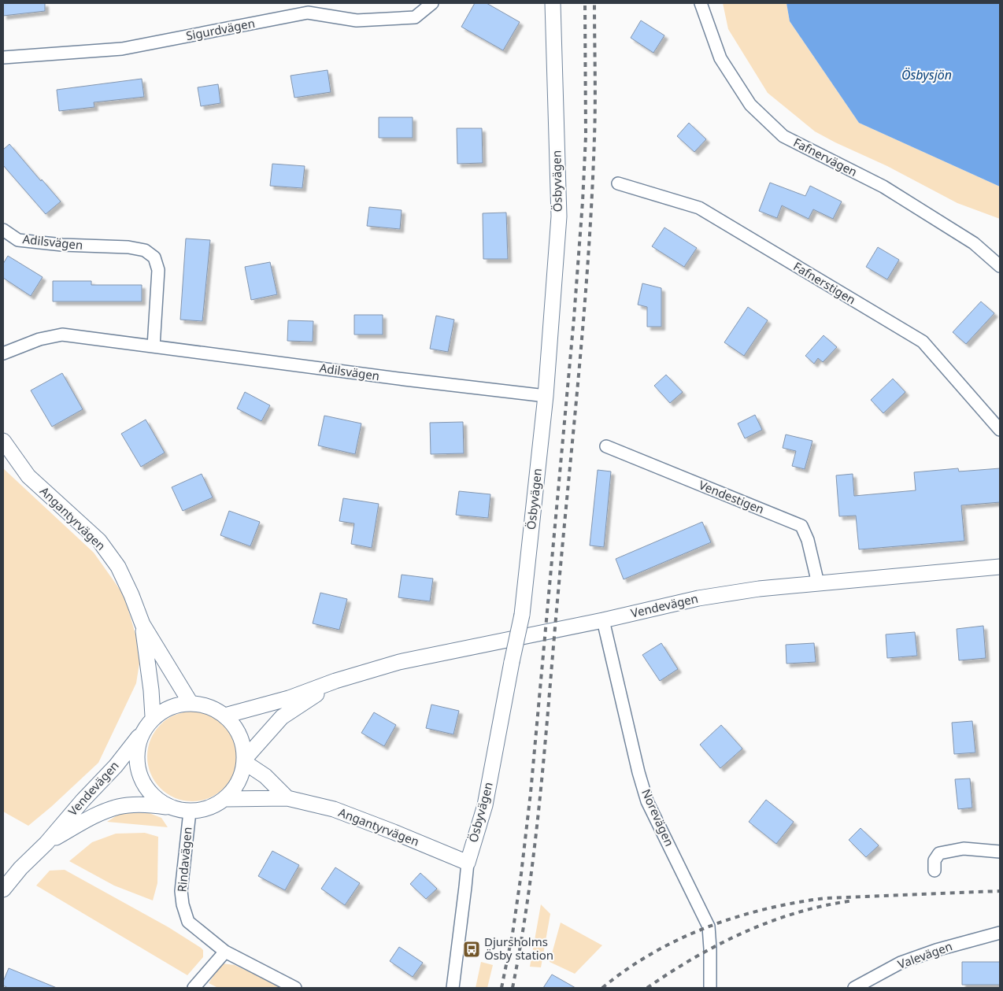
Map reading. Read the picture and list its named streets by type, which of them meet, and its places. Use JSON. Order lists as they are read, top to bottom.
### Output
{
  "streets": {
    "street": [
      "Sigurdvägen",
      "Fafnervägen",
      "Ösbyvägen",
      "Adilsvägen",
      "Fafnerstigen",
      "Vendestigen",
      "Angantyrvägen",
      "Vendevägen",
      "Norevägen",
      "Rindavägen",
      "Valevägen"
    ]
  },
  "crossings": [
    ["Ösbyvägen", "Adilsvägen"],
    ["Ösbyvägen", "Angantyrvägen"],
    ["Vendestigen", "Vendevägen"],
    ["Angantyrvägen", "Vendevägen"],
    ["Angantyrvägen", "Rindavägen"],
    ["Vendevägen", "Norevägen"],
    ["Vendevägen", "Rindavägen"]
  ],
  "water": ["Ösbysjön"],
  "places": {
    "bus stop": ["Djursholms Ösby station"]
  }
}
